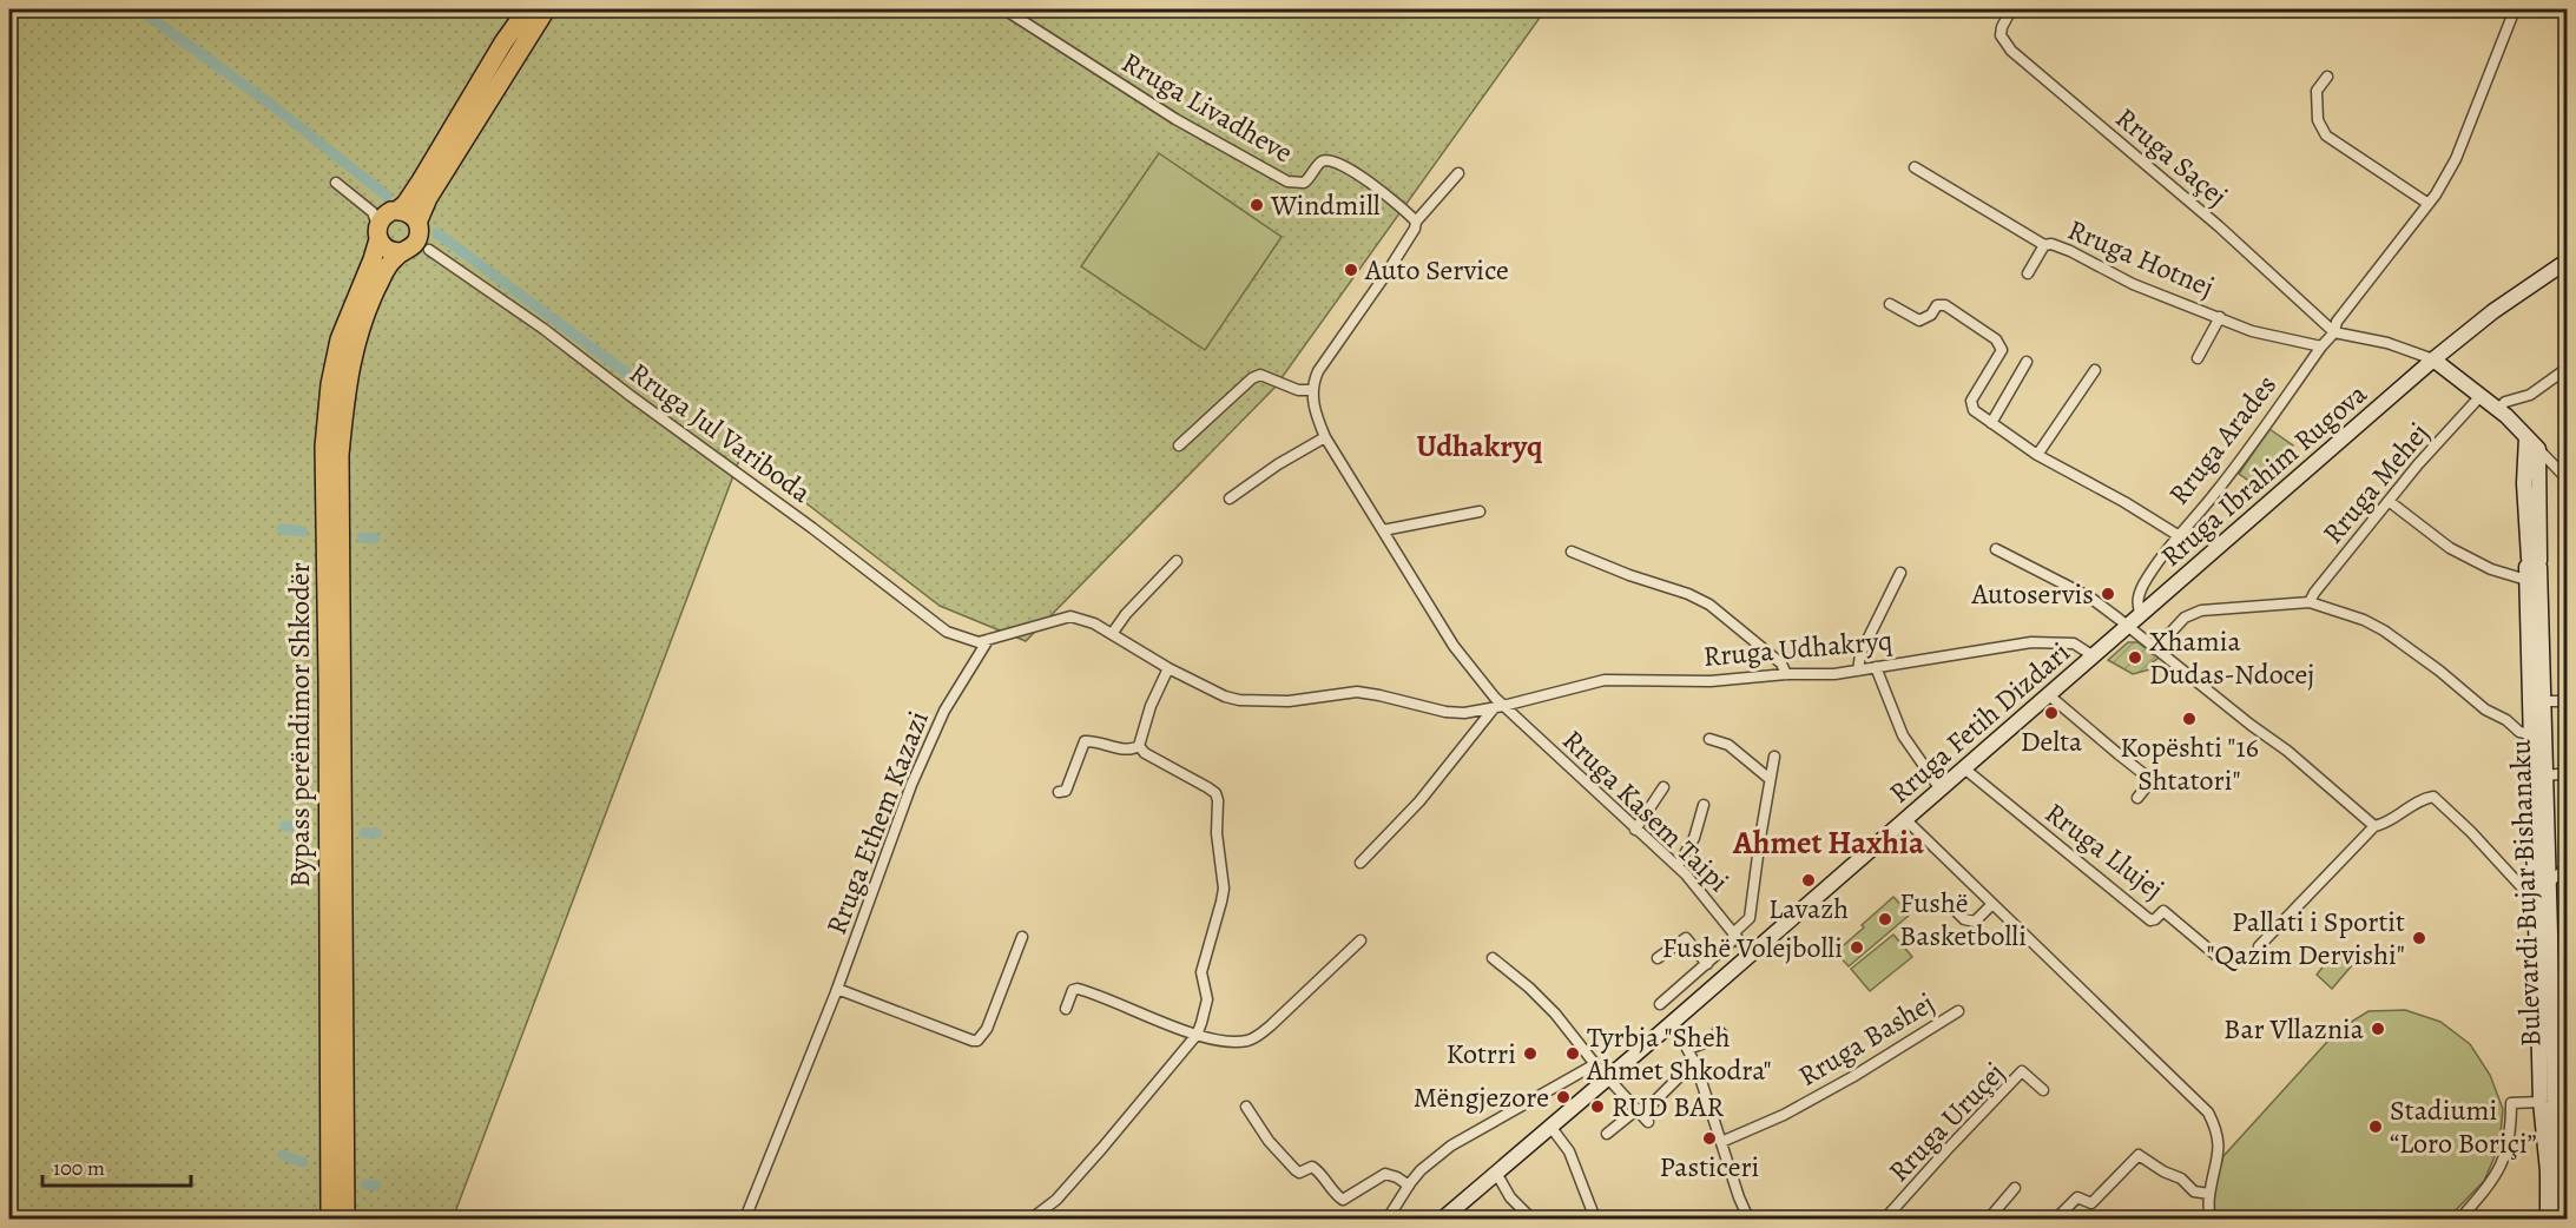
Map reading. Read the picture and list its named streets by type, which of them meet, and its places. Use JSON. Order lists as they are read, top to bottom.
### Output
{
  "streets": {
    "highway": ["Bypass perëndimor Shkodër"],
    "main road": ["Rruga Ibrahim Rugova", "Rruga Fetih Dizdari", "Bulevardi Bujar Bishanaku"],
    "street": [
      "Rruga Livadheve",
      "Rruga Saçej",
      "Rruga Hotnej",
      "Rruga Jul Variboda",
      "Rruga Arades",
      "Rruga Mehej",
      "Rruga Udhakryq",
      "Rruga Kasem Taipi",
      "Rruga Ethem Kazazi",
      "Rruga Llujej",
      "Rruga Bashej",
      "Rruga Uruçej"
    ]
  },
  "crossings": [
    ["Rruga Saçej", "Rruga Arades"],
    ["Rruga Saçej", "Rruga Ibrahim Rugova"],
    ["Rruga Hotnej", "Rruga Arades"],
    ["Rruga Jul Variboda", "Rruga Udhakryq"],
    ["Rruga Jul Variboda", "Bypass perëndimor Shkodër"],
    ["Rruga Jul Variboda", "Rruga Ethem Kazazi"],
    ["Rruga Arades", "Rruga Ibrahim Rugova"],
    ["Rruga Ibrahim Rugova", "Rruga Mehej"],
    ["Rruga Ibrahim Rugova", "Rruga Fetih Dizdari"],
    ["Rruga Ibrahim Rugova", "Bulevardi Bujar Bishanaku"],
    ["Rruga Udhakryq", "Rruga Fetih Dizdari"],
    ["Rruga Udhakryq", "Rruga Kasem Taipi"],
    ["Rruga Udhakryq", "Rruga Ethem Kazazi"],
    ["Rruga Fetih Dizdari", "Rruga Kasem Taipi"],
    ["Rruga Fetih Dizdari", "Rruga Llujej"]
  ],
  "districts": ["Udhakryq", "Ahmet Haxhia"],
  "places": [
    "Windmill",
    "Auto Service",
    "Autoservis",
    "Xhamia Dudas-Ndocej",
    "Delta",
    "Kopështi \"16 Shtatori\"",
    "Lavazh",
    "Fushë Basketbolli",
    "Pallati i Sportit \"Qazim Dervishi\"",
    "Fushë Volejbolli",
    "Bar Vllaznia",
    "Kotrri",
    "Tyrbja \"Sheh Ahmet Shkodra\"",
    "Mëngjezore",
    "RUD BAR",
    "Stadiumi “Loro Boriçi”",
    "Pasticeri"
  ],
  "scale_bar": "100 m"
}
